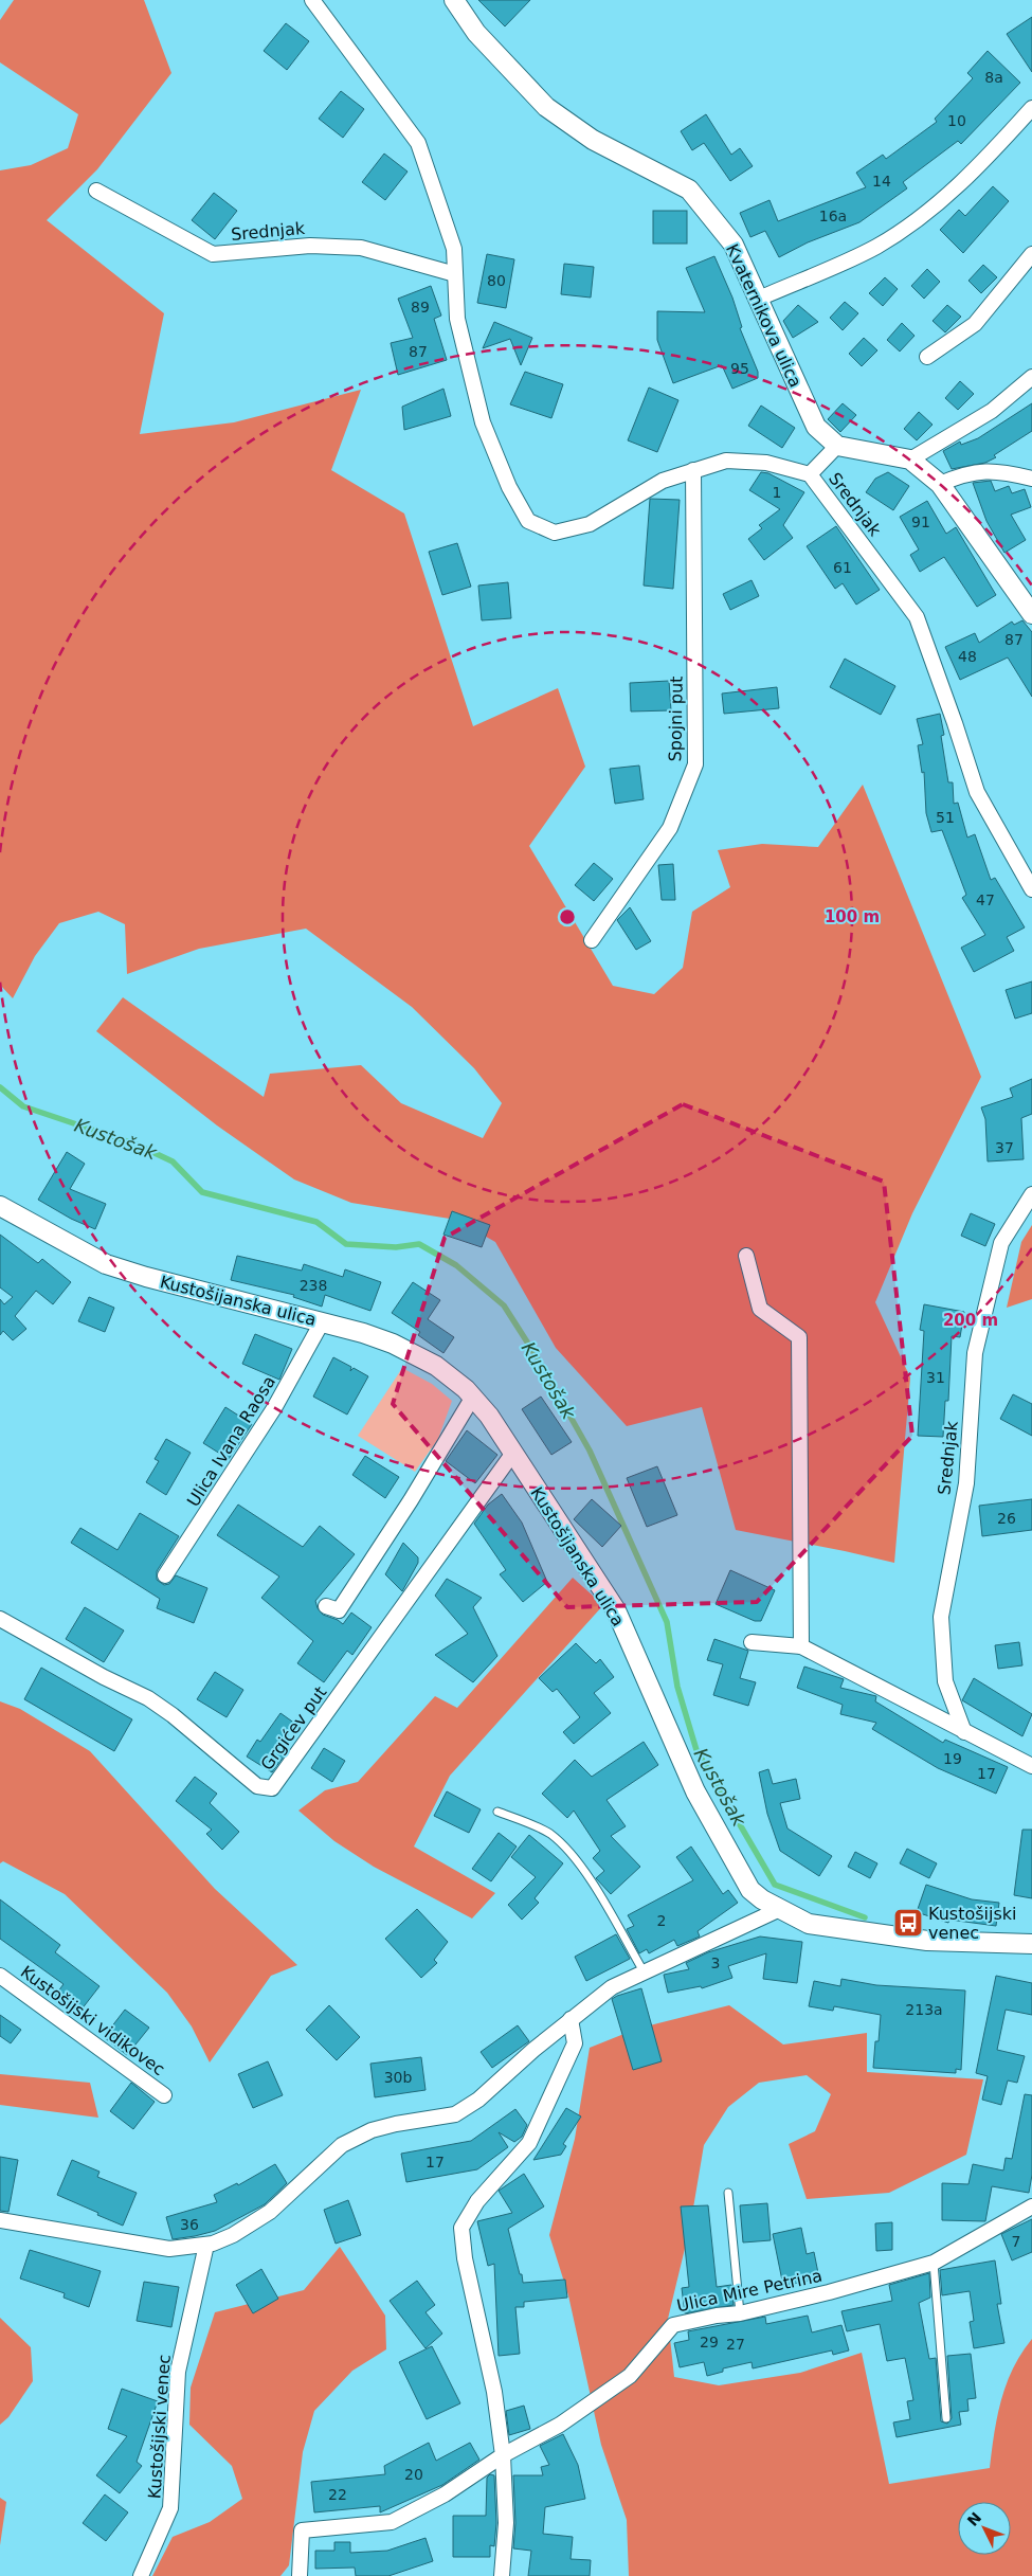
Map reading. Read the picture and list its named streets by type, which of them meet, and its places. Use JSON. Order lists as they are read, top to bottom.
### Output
{
  "streets": {
    "street": [
      "Srednjak",
      "Kvaternikova ulica",
      "Spojni put",
      "Kustošijanska ulica",
      "Ulica Ivana Raosa",
      "Grgićev put",
      "Kustošijski vidikovec",
      "Ulica Mire Petrina",
      "Kustošijski venec"
    ]
  },
  "crossings": [
    ["Srednjak", "Spojni put"],
    ["Kustošijanska ulica", "Ulica Ivana Raosa"],
    ["Kustošijanska ulica", "Grgićev put"]
  ],
  "water": ["Kustošak"],
  "places": {
    "bus stop": ["Kustošijski venec"]
  },
  "house_numbers": [
    "8a",
    "10",
    "14",
    "16a",
    "80",
    "89",
    "87",
    "95",
    "1",
    "91",
    "61",
    "87",
    "48",
    "51",
    "47",
    "37",
    "238",
    "31",
    "26",
    "19",
    "17",
    "2",
    "3",
    "213a",
    "30b",
    "17",
    "36",
    "7",
    "29",
    "27",
    "20",
    "22"
  ],
  "north": "top left",
  "rings": ["100 m", "200 m"]
}
